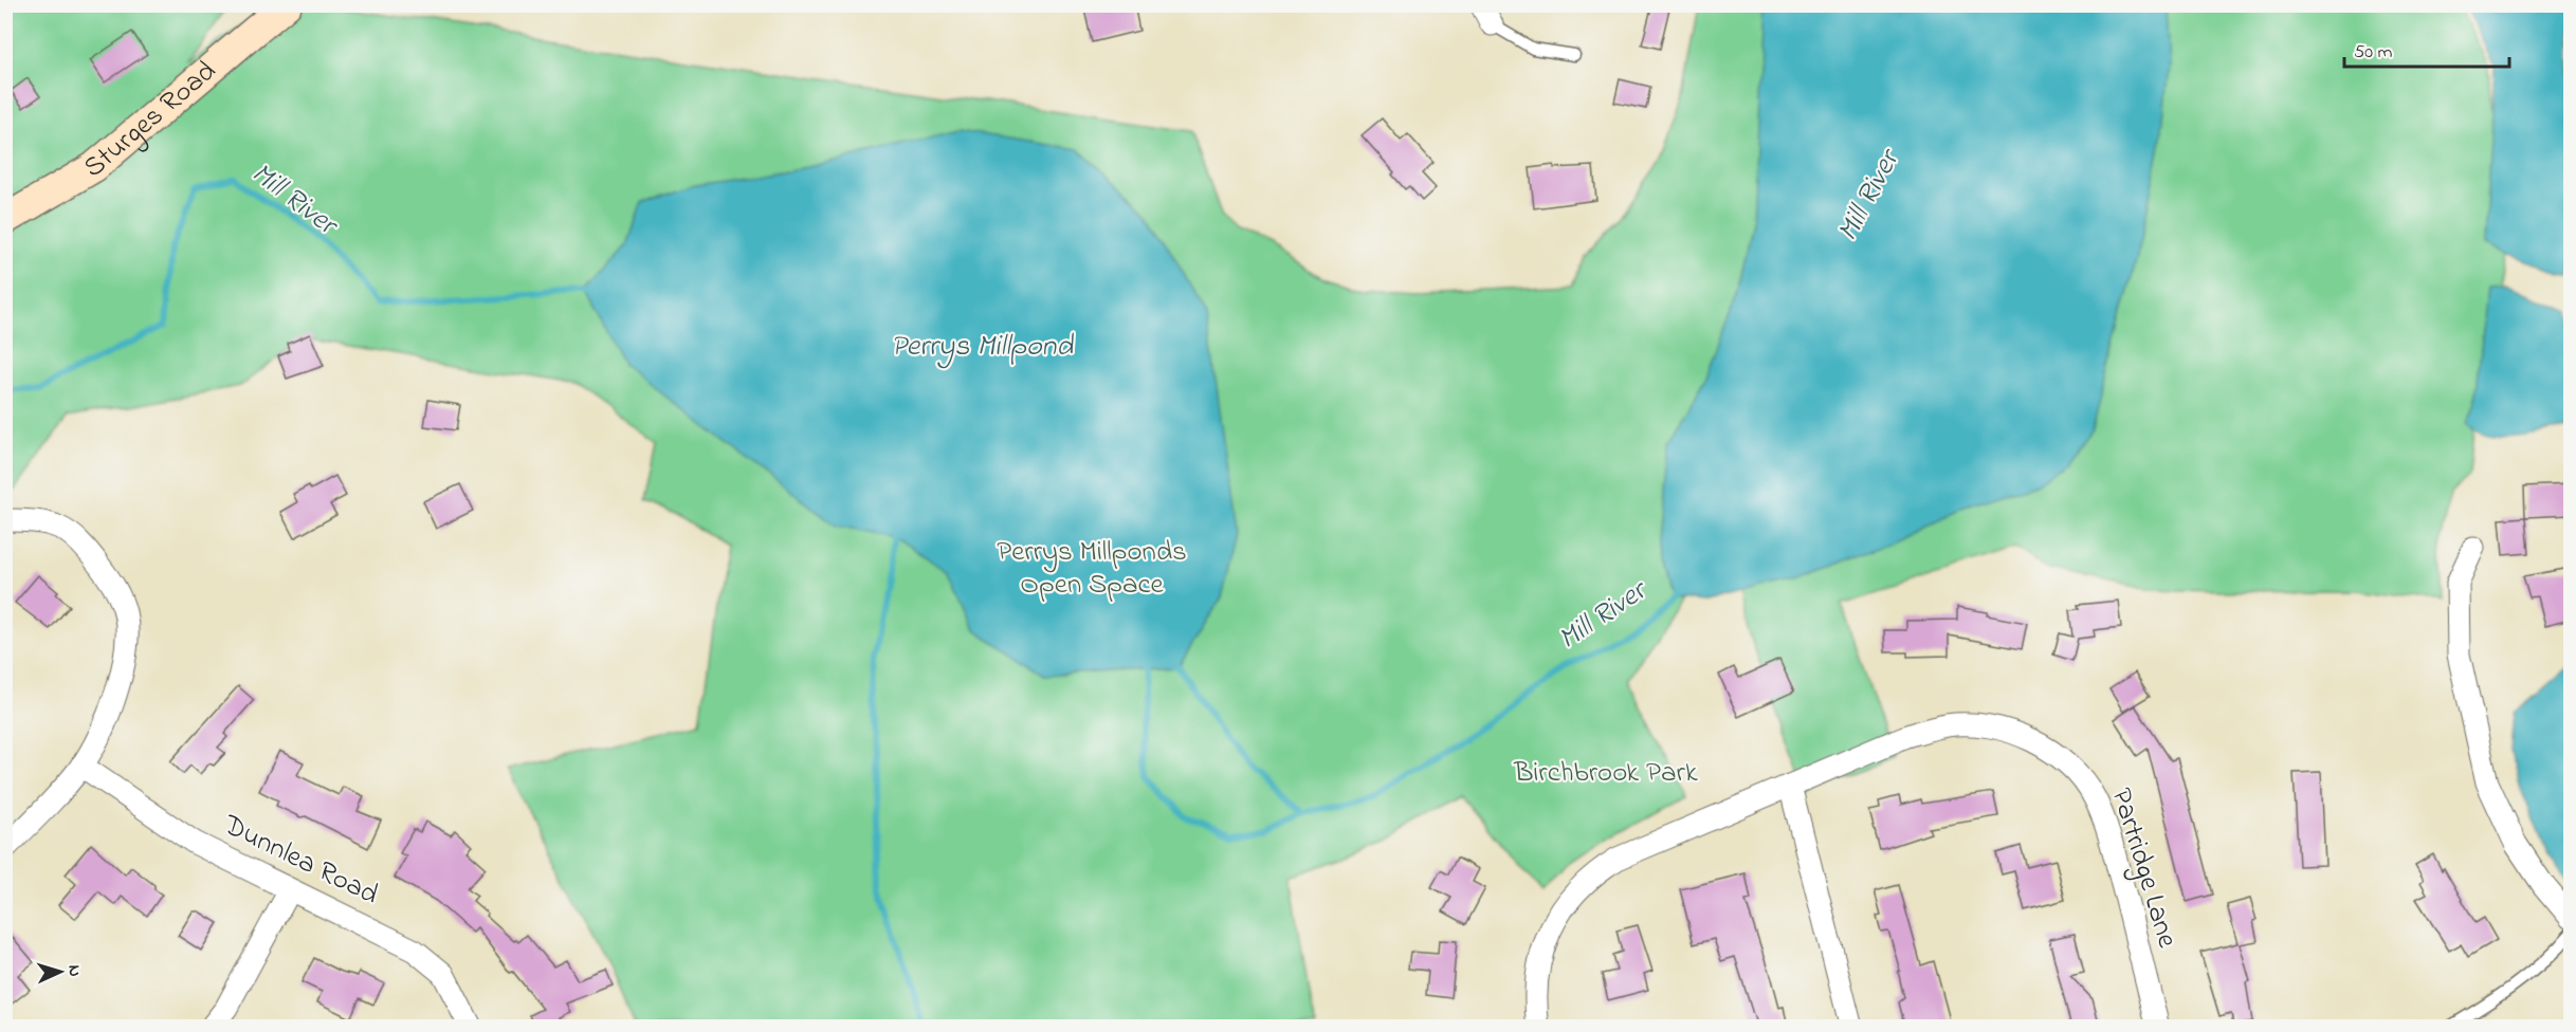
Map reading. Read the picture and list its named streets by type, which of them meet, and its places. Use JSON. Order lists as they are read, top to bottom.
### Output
{
  "streets": {
    "main road": ["Sturges Road"],
    "street": ["Dunnlea Road", "Partridge Lane"]
  },
  "water": ["Mill River", "Perrys Millpond"],
  "parks": ["Perrys Millponds Open Space", "Birchbrook Park"],
  "scale_bar": "50 m",
  "north": "right"
}
